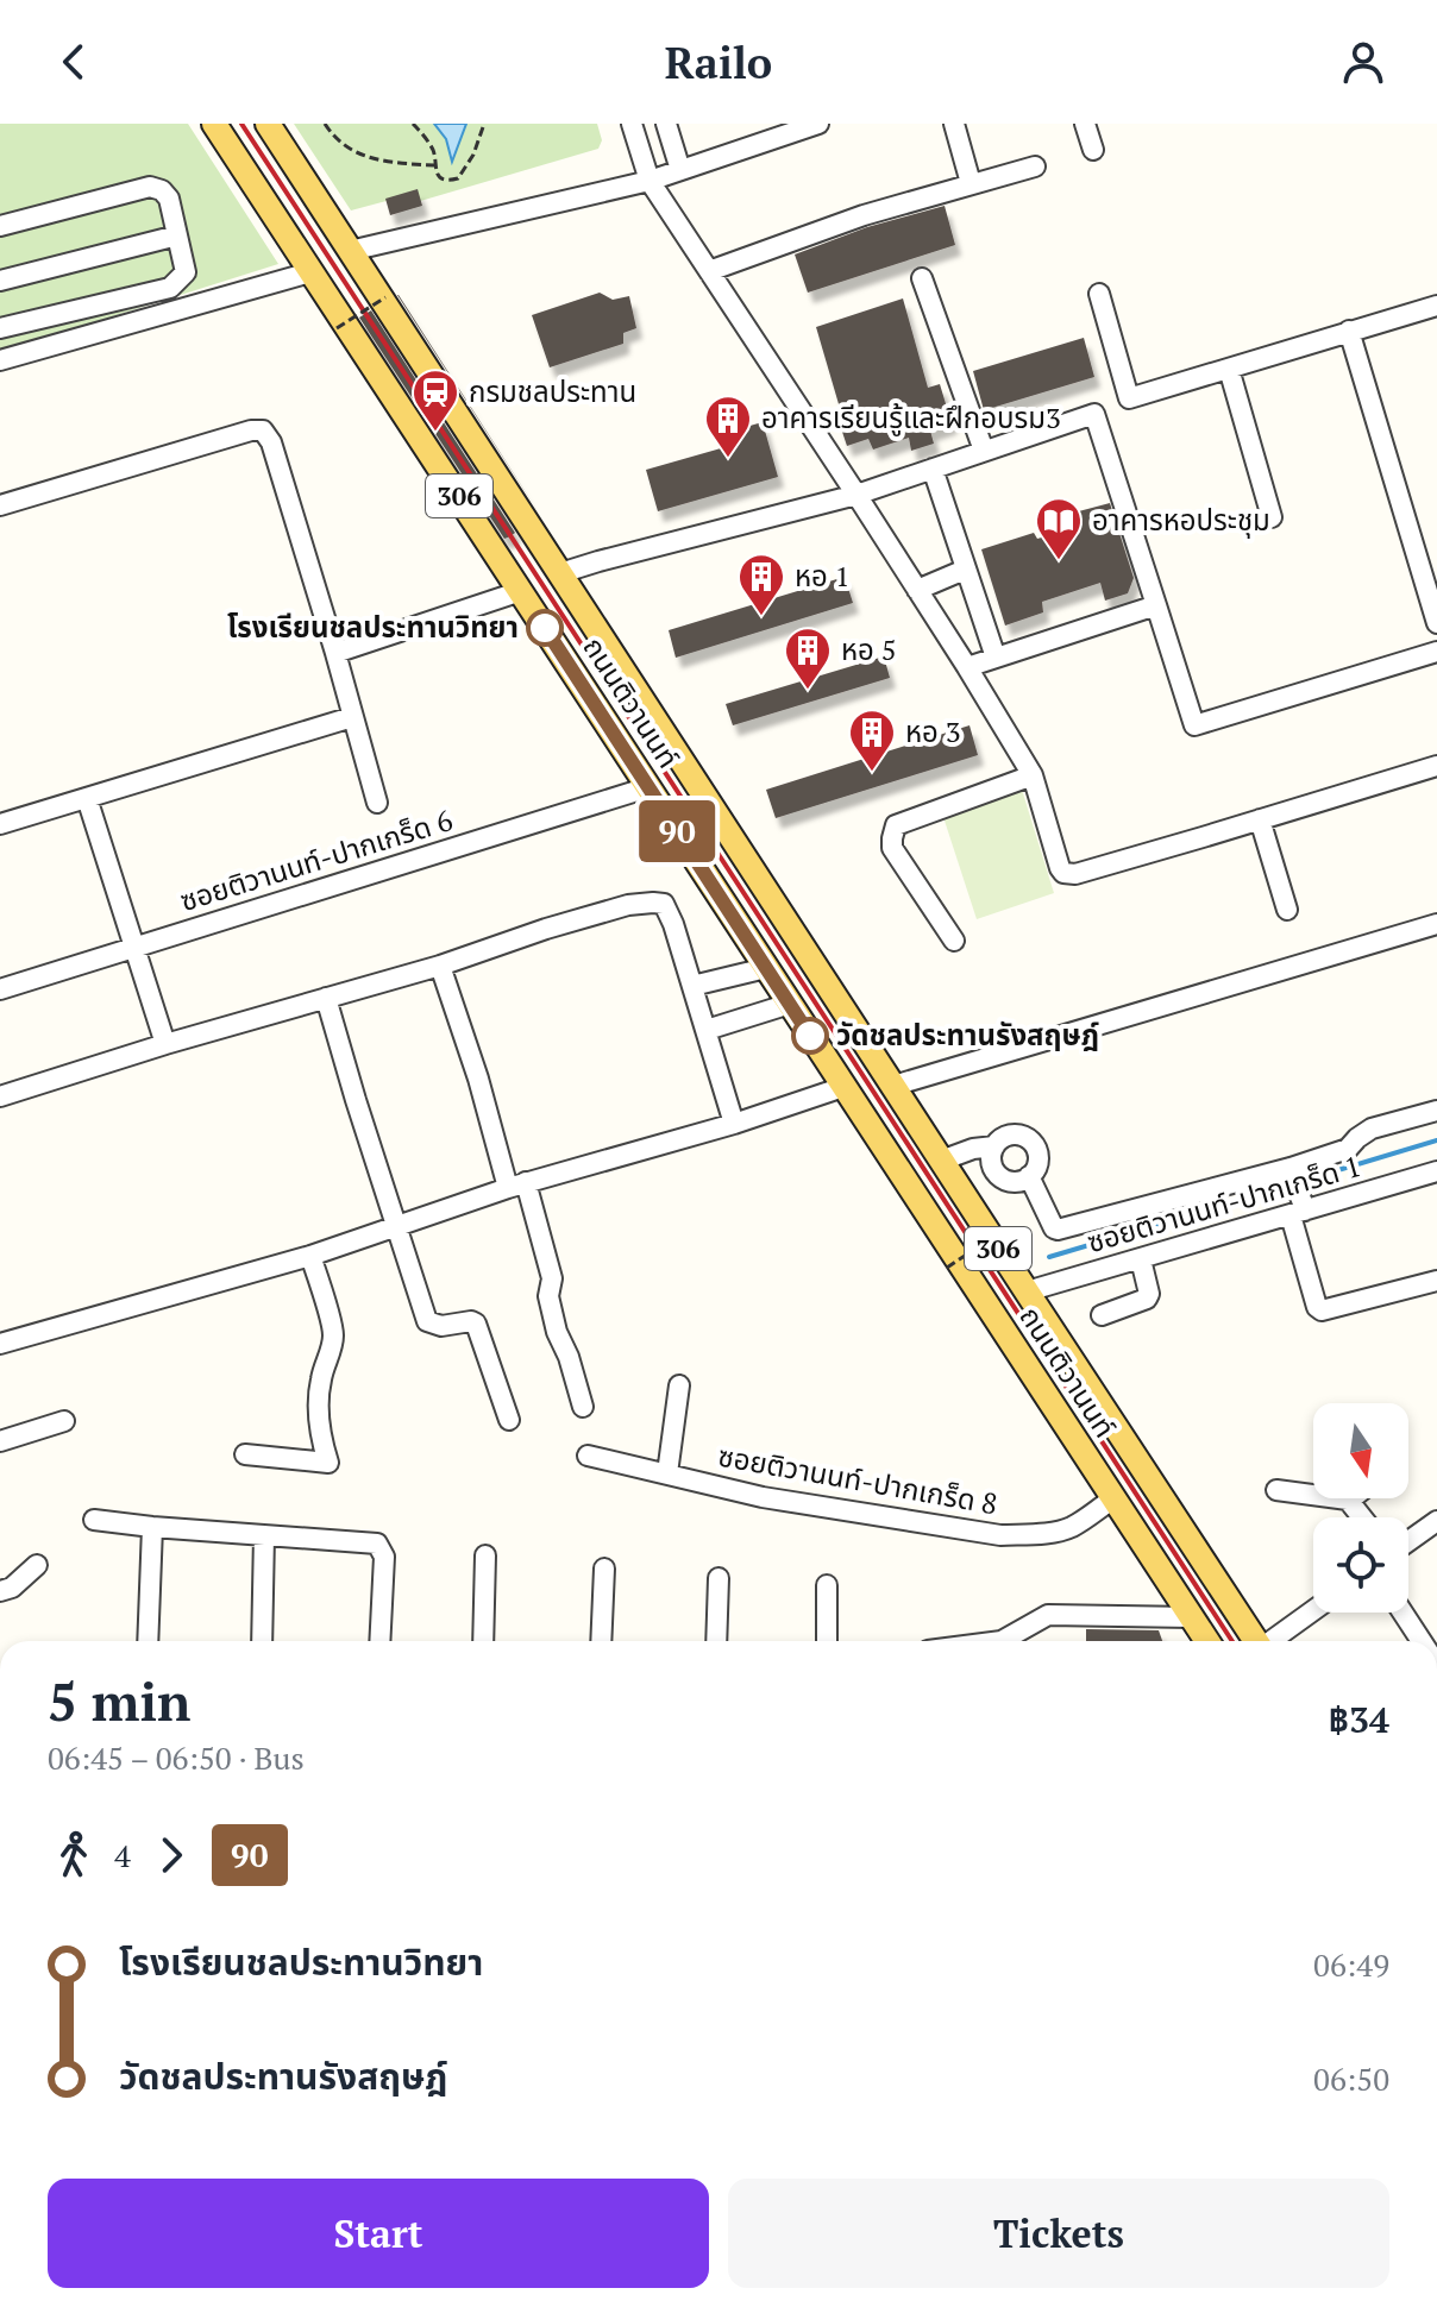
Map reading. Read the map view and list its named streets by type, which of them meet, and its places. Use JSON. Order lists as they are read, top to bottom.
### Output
{
  "streets": {
    "main road": ["306", "ถนนติวานนท์"],
    "street": ["ซอยติวานนท์-ปากเกร็ด 6", "ซอยติวานนท์-ปากเกร็ด 1", "ซอยติวานนท์-ปากเกร็ด 8"]
  },
  "crossings": [
    ["ถนนติวานนท์", "ซอยติวานนท์-ปากเกร็ด 6"],
    ["ถนนติวานนท์", "ซอยติวานนท์-ปากเกร็ด 1"],
    ["ถนนติวานนท์", "ซอยติวานนท์-ปากเกร็ด 8"]
  ],
  "places": {
    "station": ["กรมชลประทาน"],
    "building": [
      "อาคารเรียนรู้และฝึกอบรม3",
      "หอ 1",
      "หอ 5",
      "หอ 3"
    ],
    "library": ["อาคารหอประชุม"],
    "other": ["โรงเรียนชลประทานวิทยา", "วัดชลประทานรังสฤษฎ์"]
  },
  "lines": ["bus line 90"],
  "north": "bottom",
  "page": {
    "header": "Railo",
    "on_map": "90",
    "heading": ["5 min", "06:45 – 06:50 · Bus", "฿34"],
    "legs": ["4", "90"],
    "list": [
      {
        "name": "โรงเรียนชลประทานวิทยา",
        "value": "06:49"
      },
      {
        "name": "วัดชลประทานรังสฤษฎ์",
        "value": "06:50"
      }
    ],
    "buttons": ["Start", "Tickets"]
  }
}
